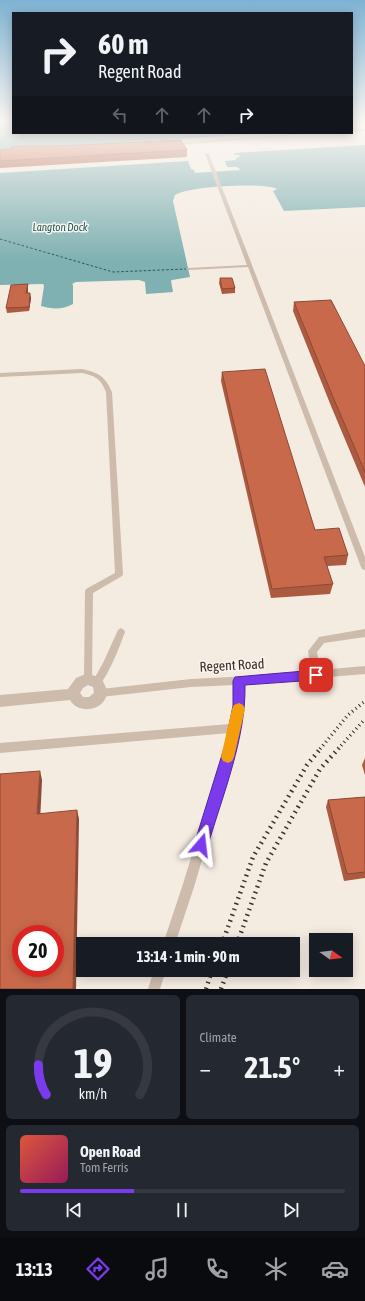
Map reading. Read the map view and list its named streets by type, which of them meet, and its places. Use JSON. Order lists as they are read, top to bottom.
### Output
{
  "streets": {
    "lane": ["Regent Road"]
  },
  "water": ["Langton Dock"],
  "north": "right",
  "page": {
    "turn": ["60 m", "Regent Road"],
    "limit": "20",
    "trip": "13:14 · 1 min · 90 m",
    "tile": "Climate",
    "heat": ["−", "21.5°", "+"],
    "song": ["Open Road", "Tom Ferris"],
    "tabs": "13:13",
    "gauge": ["19", "km/h"]
  }
}
